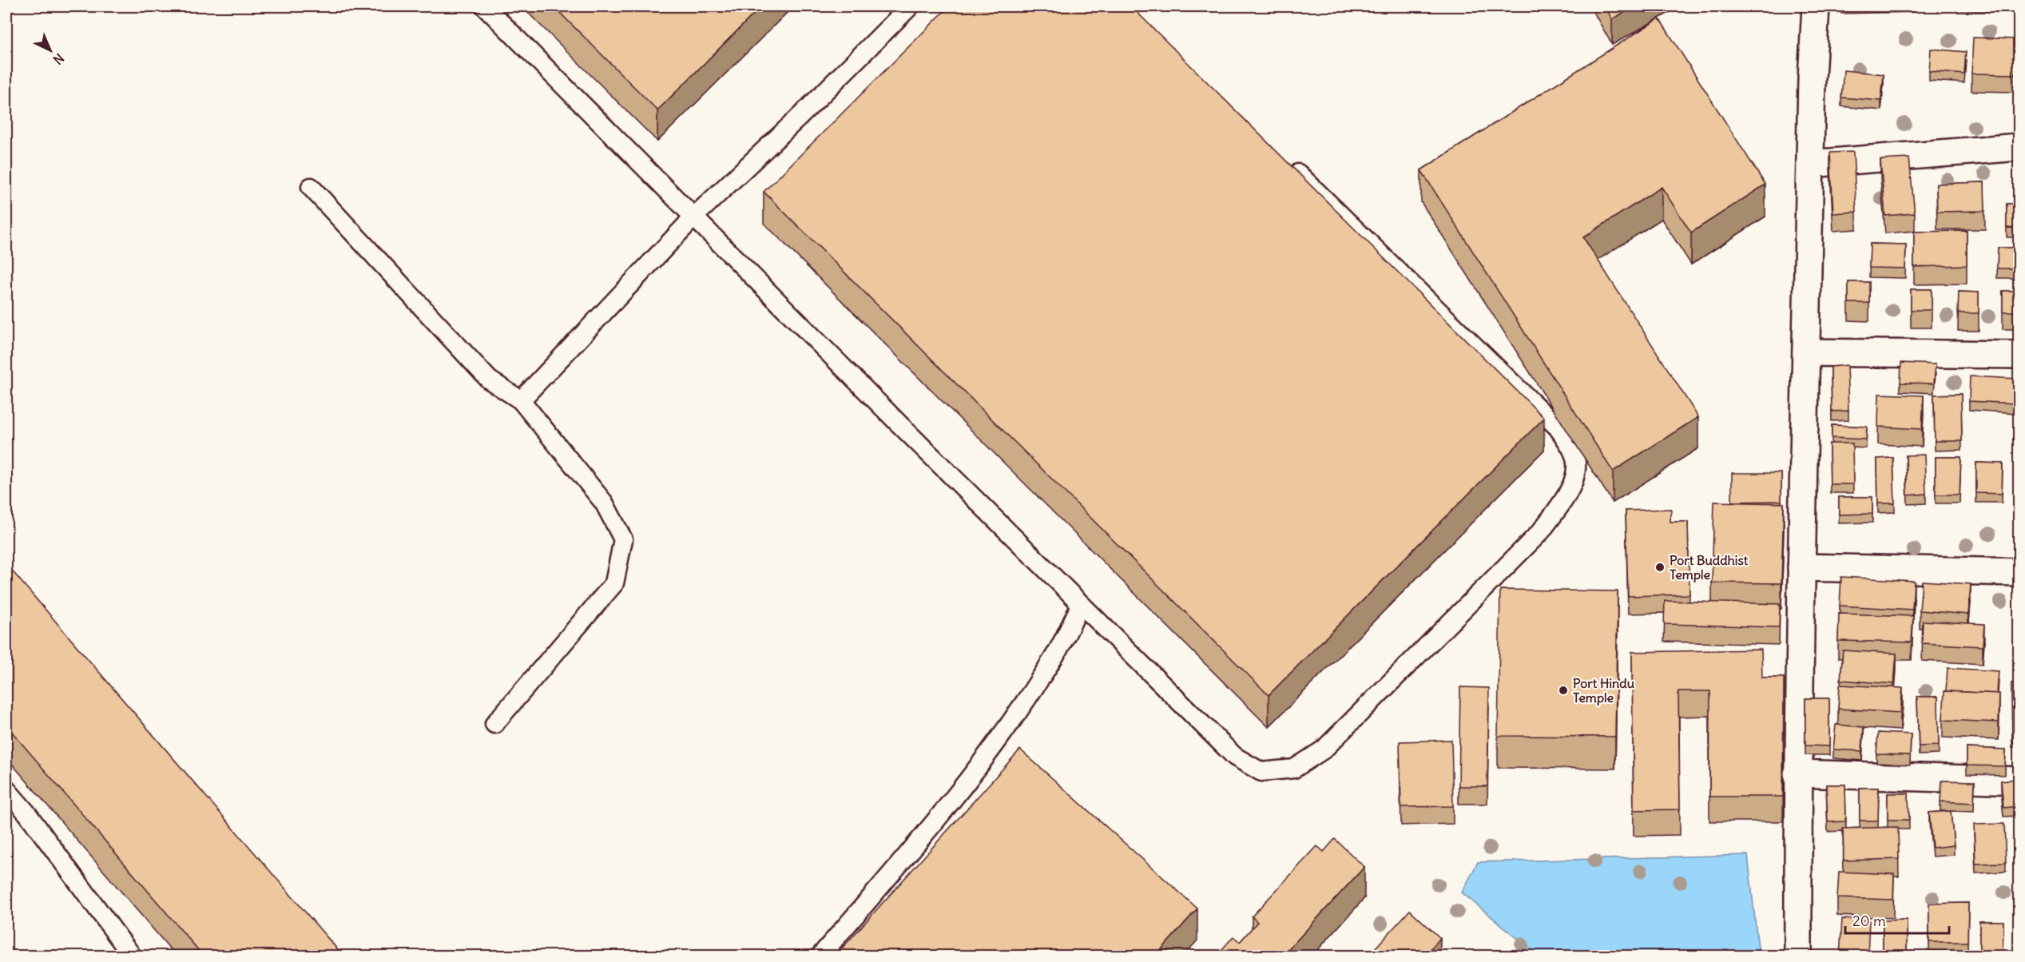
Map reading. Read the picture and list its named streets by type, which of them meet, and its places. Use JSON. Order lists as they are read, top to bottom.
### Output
{
  "places": ["Port Buddhist Temple", "Port Hindu Temple"],
  "scale_bar": "20 m",
  "north": "bottom right"
}
